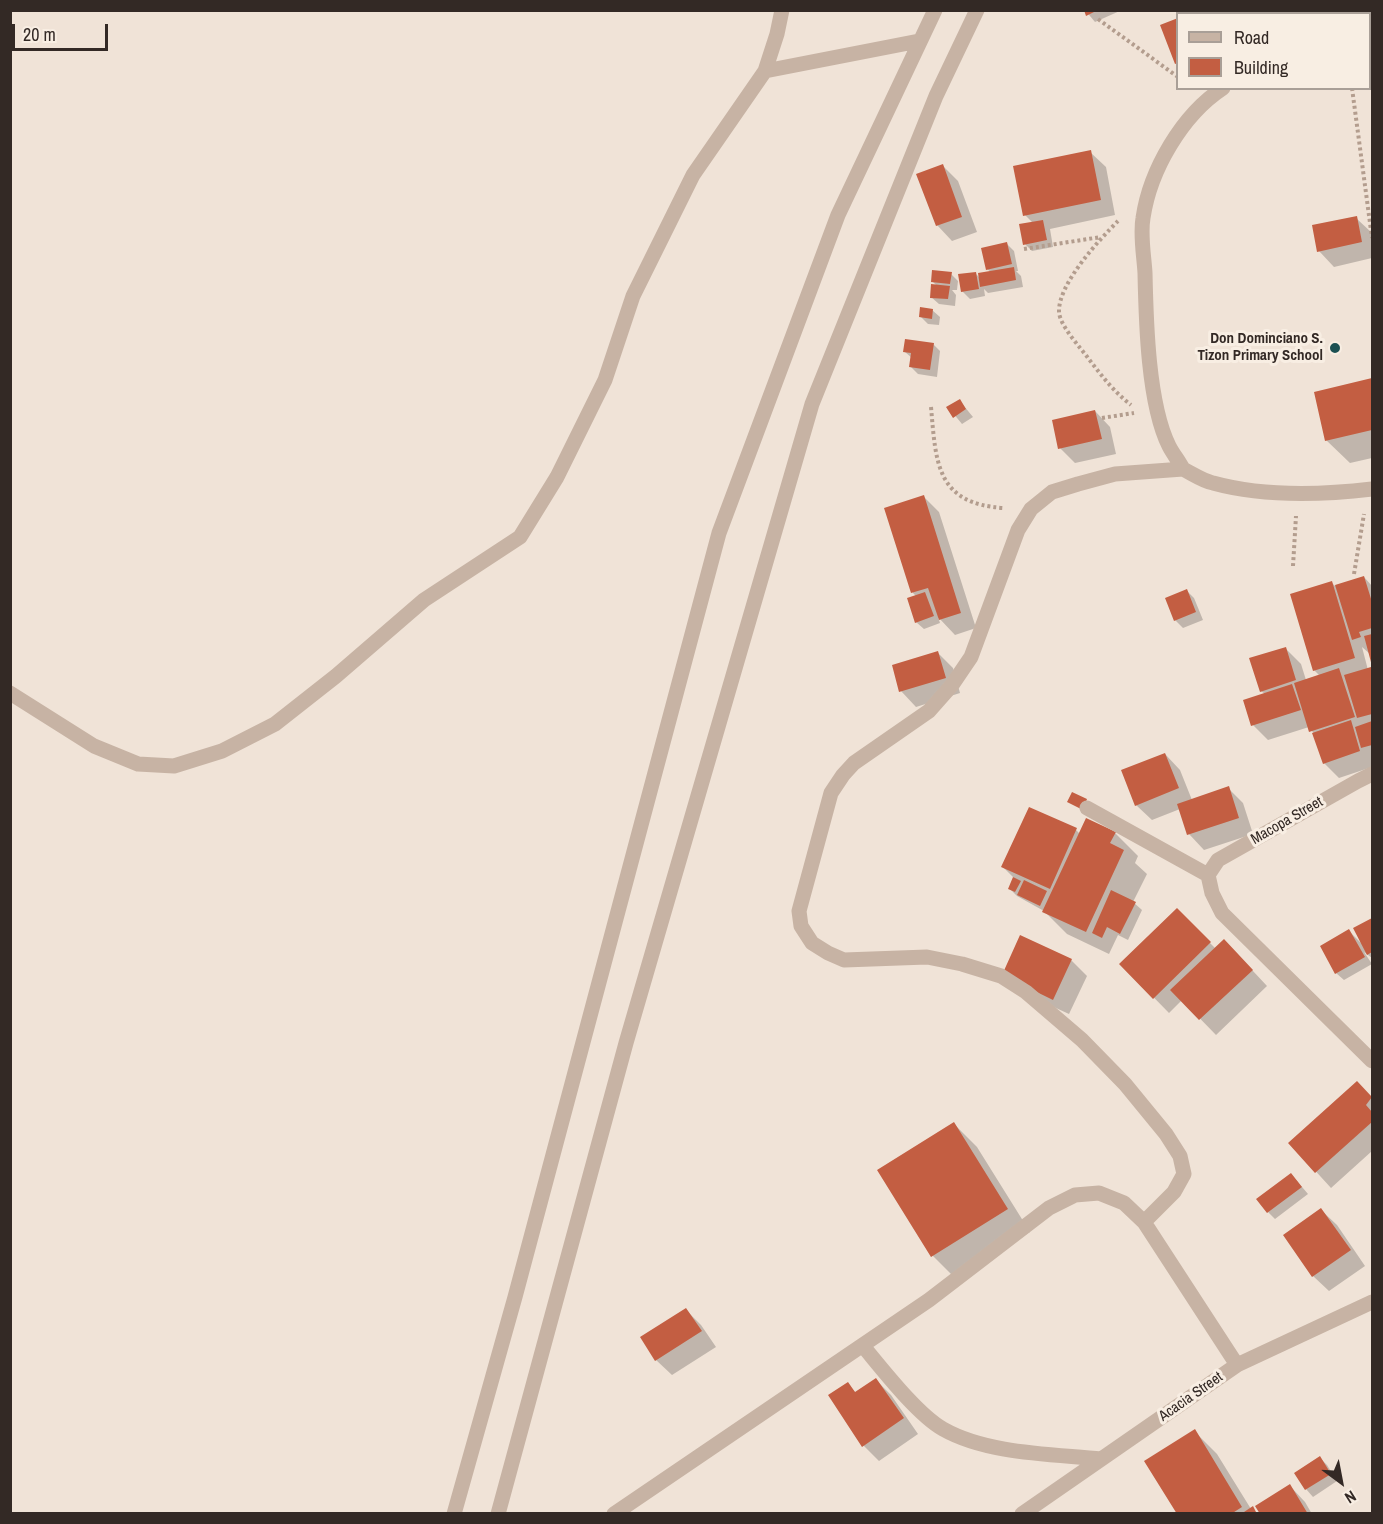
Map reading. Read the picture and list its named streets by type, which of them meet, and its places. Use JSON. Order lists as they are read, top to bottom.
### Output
{
  "streets": {
    "street": ["Macopa Street", "Acacia Street"]
  },
  "places": ["Don Dominciano S. Tizon Primary School"],
  "legend": ["Road", "Building"],
  "scale_bar": "20 m",
  "north": "bottom right"
}
